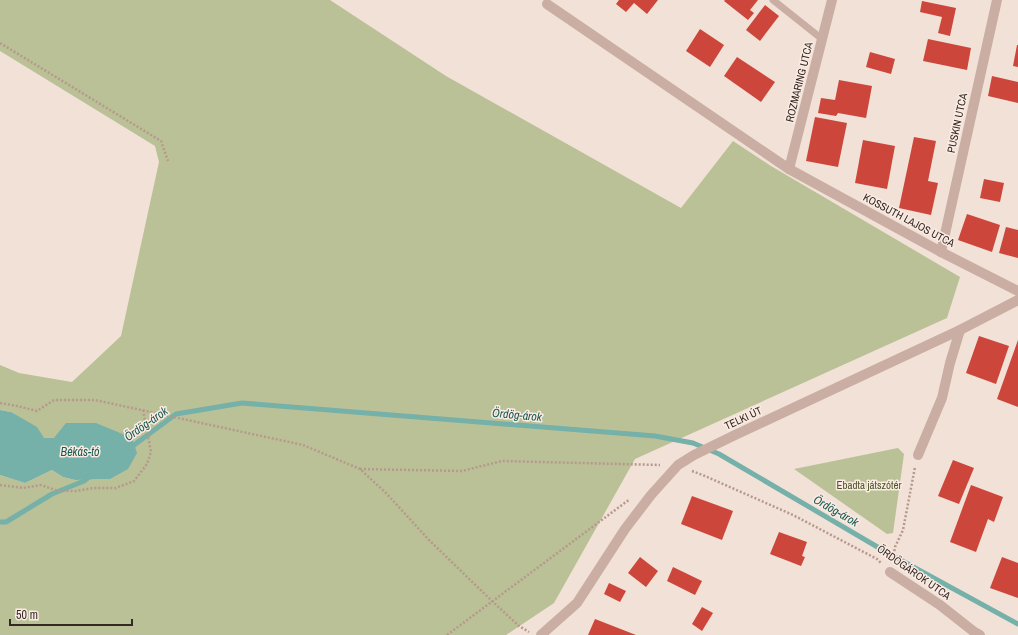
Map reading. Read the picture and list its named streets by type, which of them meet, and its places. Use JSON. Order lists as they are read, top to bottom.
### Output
{
  "streets": {
    "street": [
      "ROZMARING UTCA",
      "PUSKIN UTCA",
      "KOSSUTH LAJOS UTCA",
      "TELKI ÚT",
      "ÖRDÖGÁROK UTCA"
    ]
  },
  "crossings": [
    ["ROZMARING UTCA", "KOSSUTH LAJOS UTCA"],
    ["PUSKIN UTCA", "KOSSUTH LAJOS UTCA"],
    ["TELKI ÚT", "ÖRDÖGÁROK UTCA"]
  ],
  "water": ["Ördög-árok", "Békás-tó"],
  "parks": ["Ebadta játszótér"],
  "scale_bar": "50 m"
}
